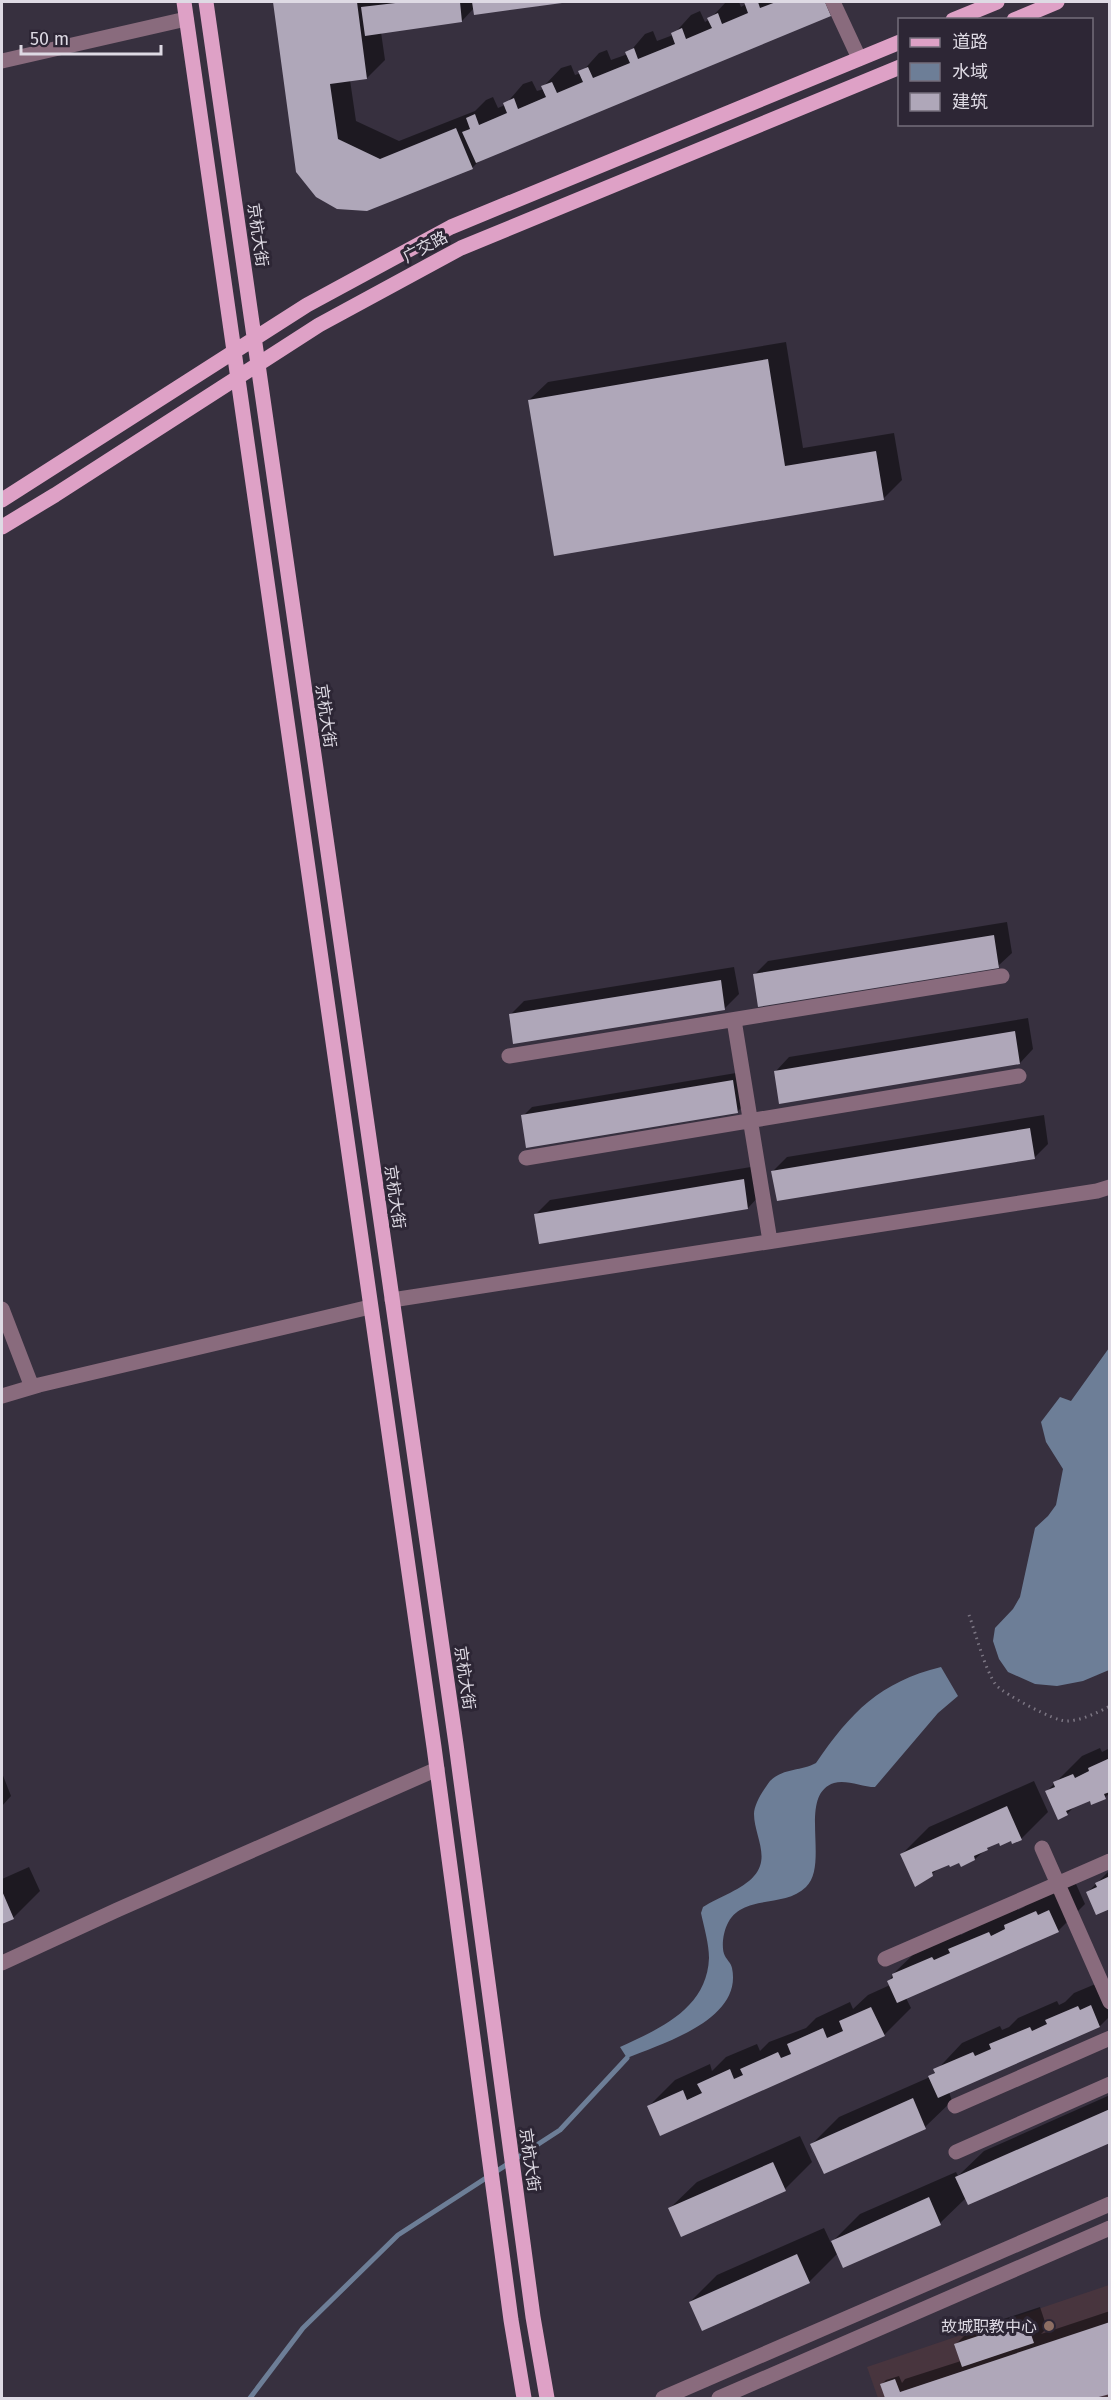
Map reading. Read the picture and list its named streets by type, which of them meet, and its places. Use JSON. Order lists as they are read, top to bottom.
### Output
{
  "streets": {
    "main road": ["京杭大街", "广交路"]
  },
  "crossings": [
    ["京杭大街", "广交路"]
  ],
  "places": ["故城职教中心"],
  "legend": ["道路", "水域", "建筑"],
  "scale_bar": "50 m"
}
